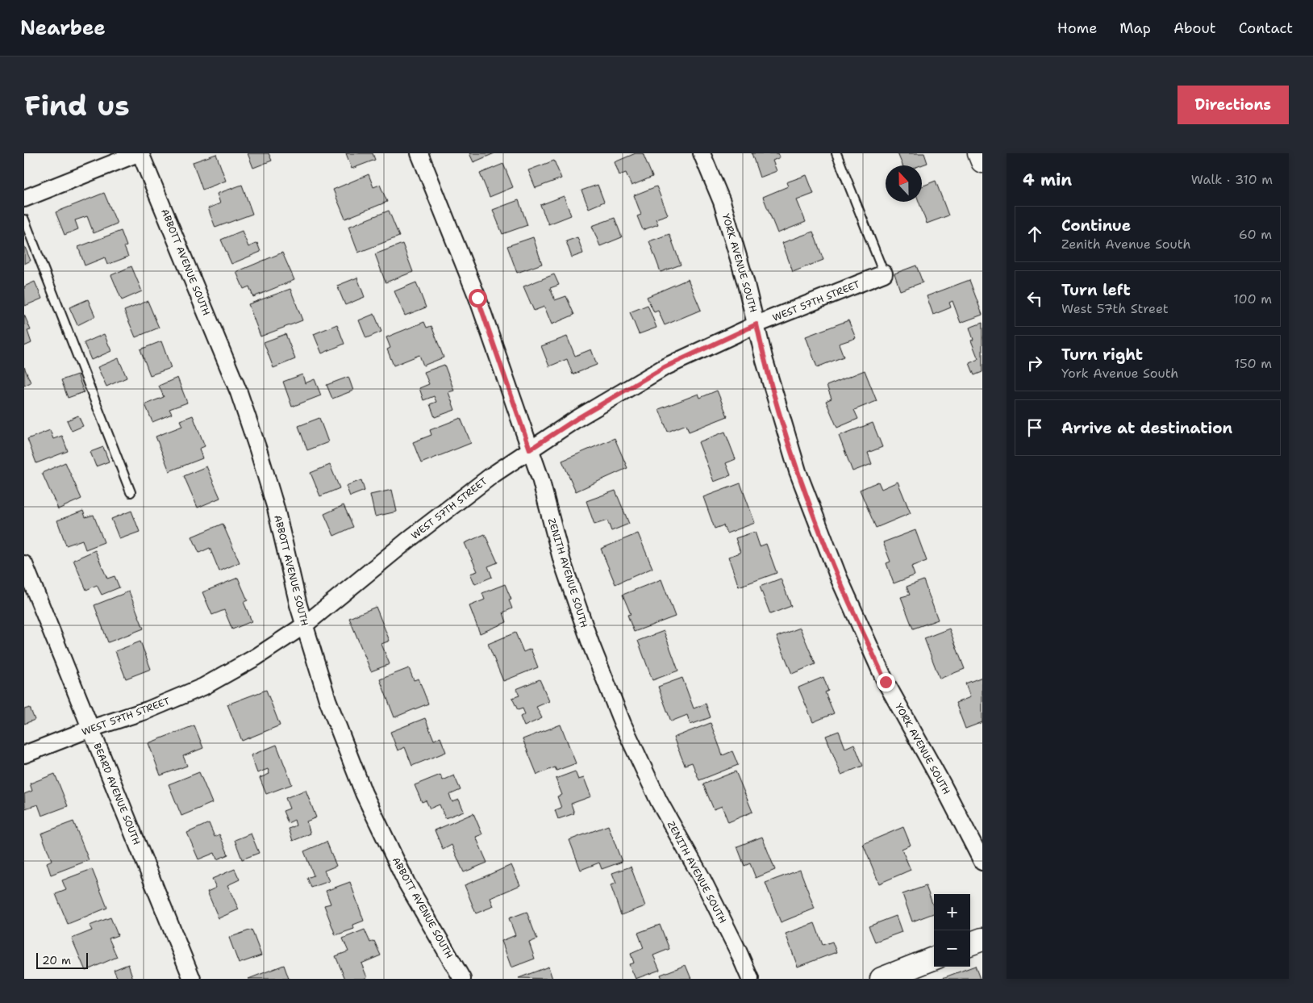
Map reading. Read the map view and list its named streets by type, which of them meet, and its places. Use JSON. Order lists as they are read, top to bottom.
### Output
{
  "streets": {
    "street": [
      "ABBOTT AVENUE SOUTH",
      "YORK AVENUE SOUTH",
      "WEST 57TH STREET",
      "ZENITH AVENUE SOUTH",
      "BEARD AVENUE SOUTH"
    ]
  },
  "crossings": [
    ["ABBOTT AVENUE SOUTH", "WEST 57TH STREET"],
    ["YORK AVENUE SOUTH", "WEST 57TH STREET"],
    ["WEST 57TH STREET", "ZENITH AVENUE SOUTH"],
    ["WEST 57TH STREET", "BEARD AVENUE SOUTH"]
  ],
  "scale_bar": "20 m",
  "north": "top",
  "page": {
    "header": "Nearbee",
    "nav": [
      "Home",
      "Map",
      "About",
      "Contact"
    ],
    "buttons": "Directions",
    "title": "Find us",
    "heading": ["4 min", "Walk · 310 m"],
    "list": [
      ["Continue", "Zenith Avenue South", "60 m"],
      ["Turn left", "West 57th Street", "100 m"],
      ["Turn right", "York Avenue South", "150 m"],
      "Arrive at destination"
    ],
    "map_buttons": ["+", "−"],
    "scale": "20 m"
  }
}
